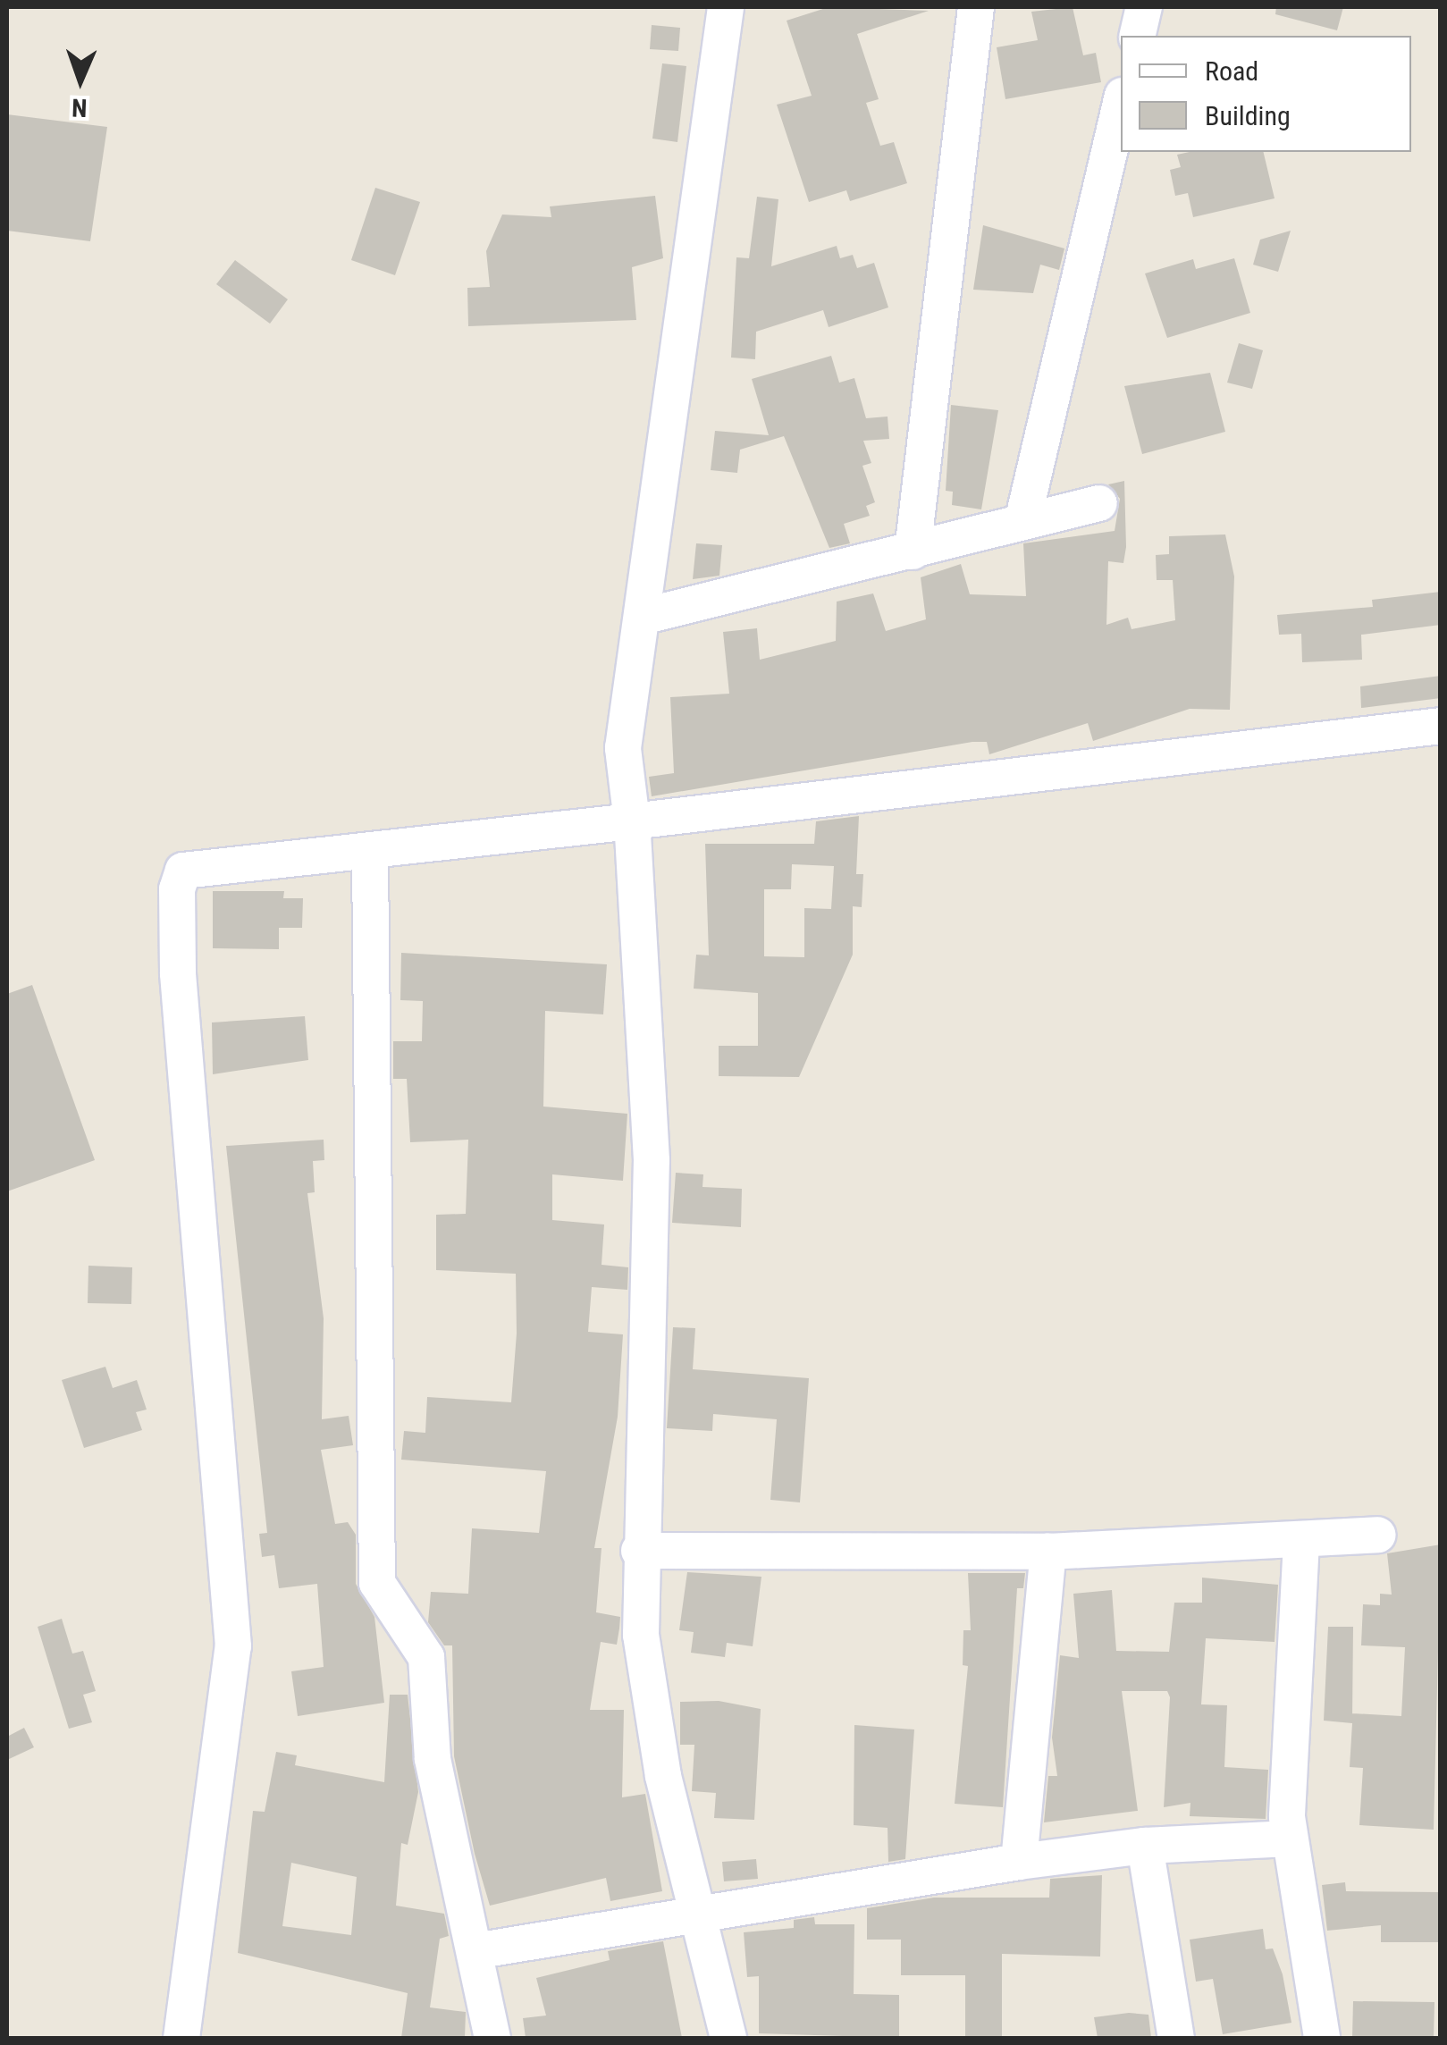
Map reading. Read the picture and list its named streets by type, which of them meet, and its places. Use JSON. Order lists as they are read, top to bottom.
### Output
{
  "legend": ["Road", "Building"],
  "north": "bottom"
}
